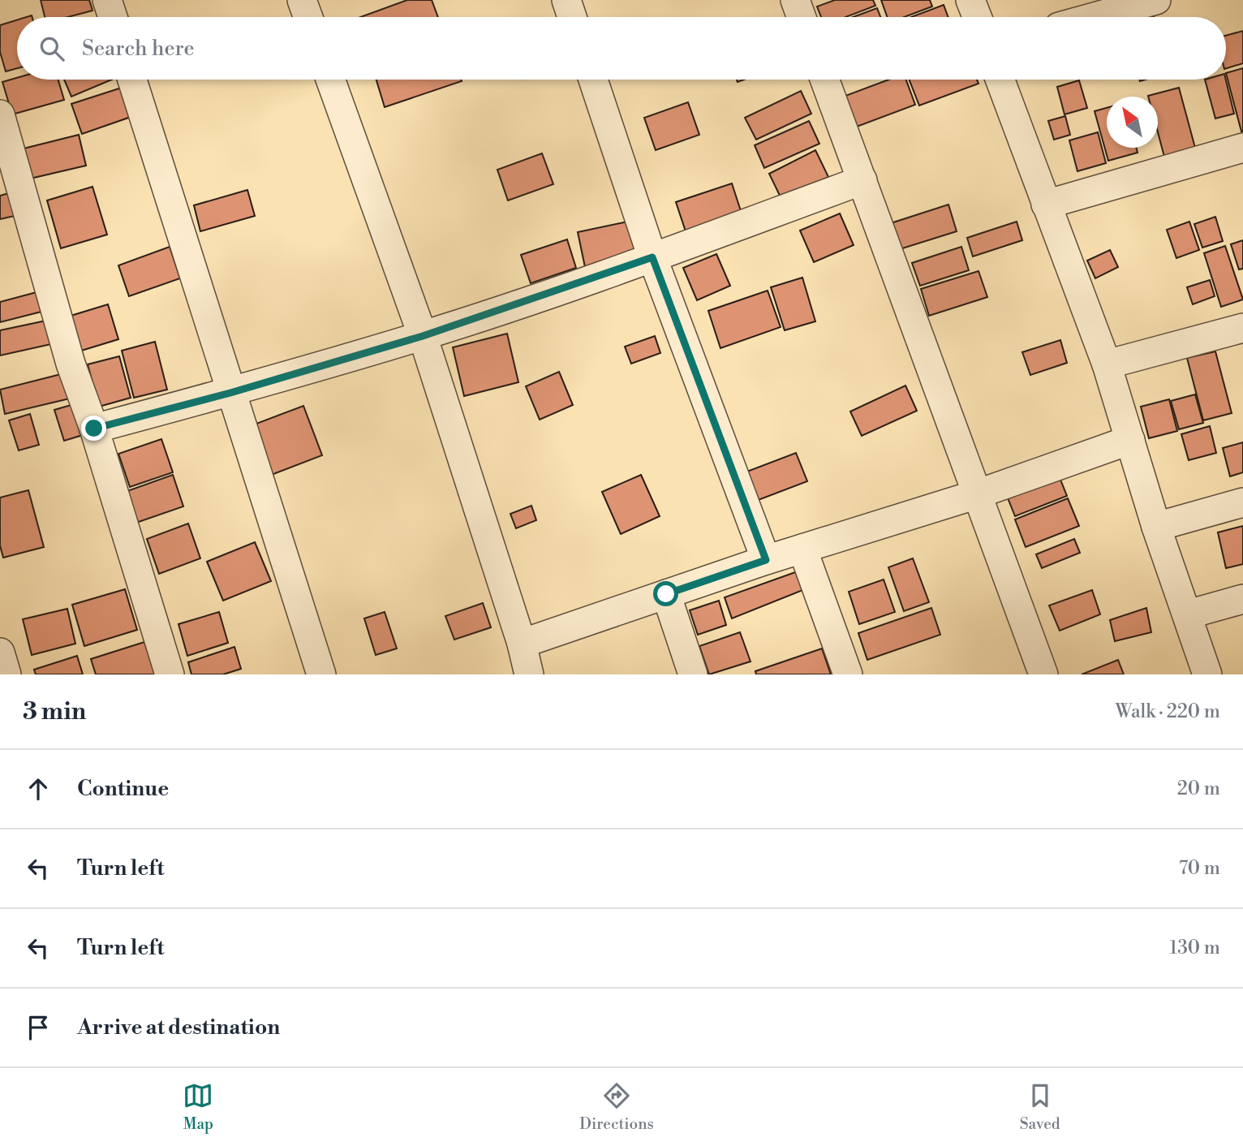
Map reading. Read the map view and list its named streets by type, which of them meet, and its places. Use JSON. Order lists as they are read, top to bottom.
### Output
{
  "north": "top left",
  "page": {
    "search": "Search here",
    "heading": ["3 min", "Walk · 220 m"],
    "list": [
      ["Continue", "20 m"],
      ["Turn left", "70 m"],
      ["Turn left", "130 m"],
      "Arrive at destination"
    ],
    "nav": ["Map", "Directions", "Saved"]
  }
}
